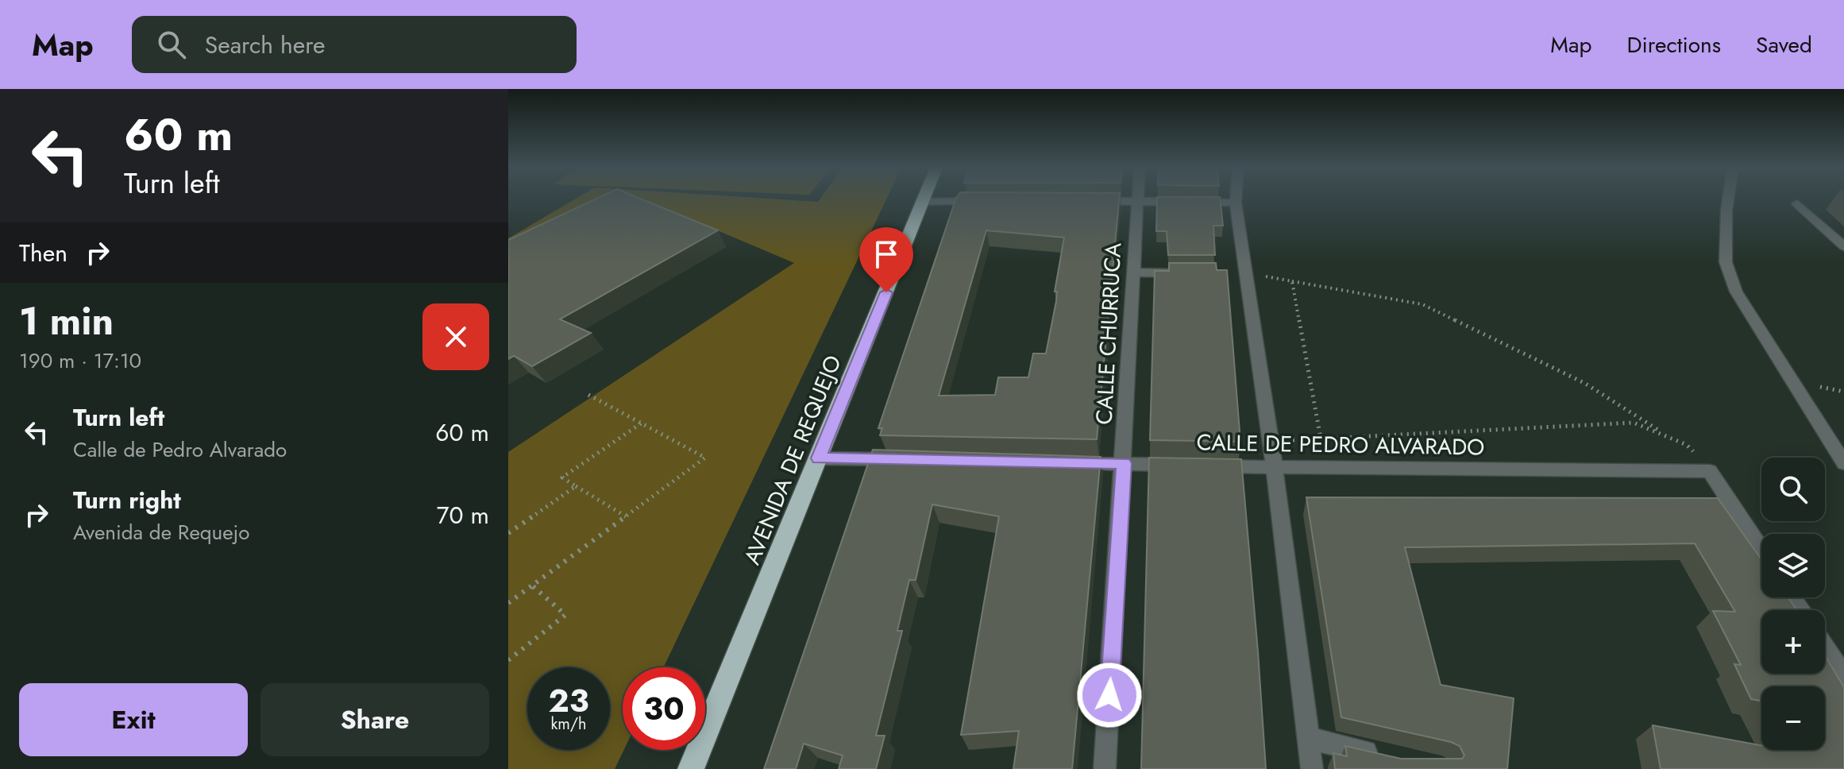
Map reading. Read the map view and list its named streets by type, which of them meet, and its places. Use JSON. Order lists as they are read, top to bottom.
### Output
{
  "streets": {
    "highway": ["AVENIDA DE REQUEJO"],
    "street": ["CALLE CHURRUCA", "CALLE DE PEDRO ALVARADO"]
  },
  "crossings": [
    ["CALLE CHURRUCA", "CALLE DE PEDRO ALVARADO"]
  ],
  "page": {
    "header": "Map",
    "search": "Search here",
    "nav": ["Map", "Directions", "Saved"],
    "turn": ["60 m", "Turn left"],
    "then": "Then",
    "heading": ["1 min", "190 m · 17:10"],
    "list": [
      {
        "name": "Turn left",
        "note": "Calle de Pedro Alvarado",
        "value": "60 m"
      },
      {
        "name": "Turn right",
        "note": "Avenida de Requejo",
        "value": "70 m"
      }
    ],
    "map_buttons": ["+", "−"],
    "speed": "23 km/h",
    "limit": "30",
    "buttons": ["Exit", "Share"]
  }
}
